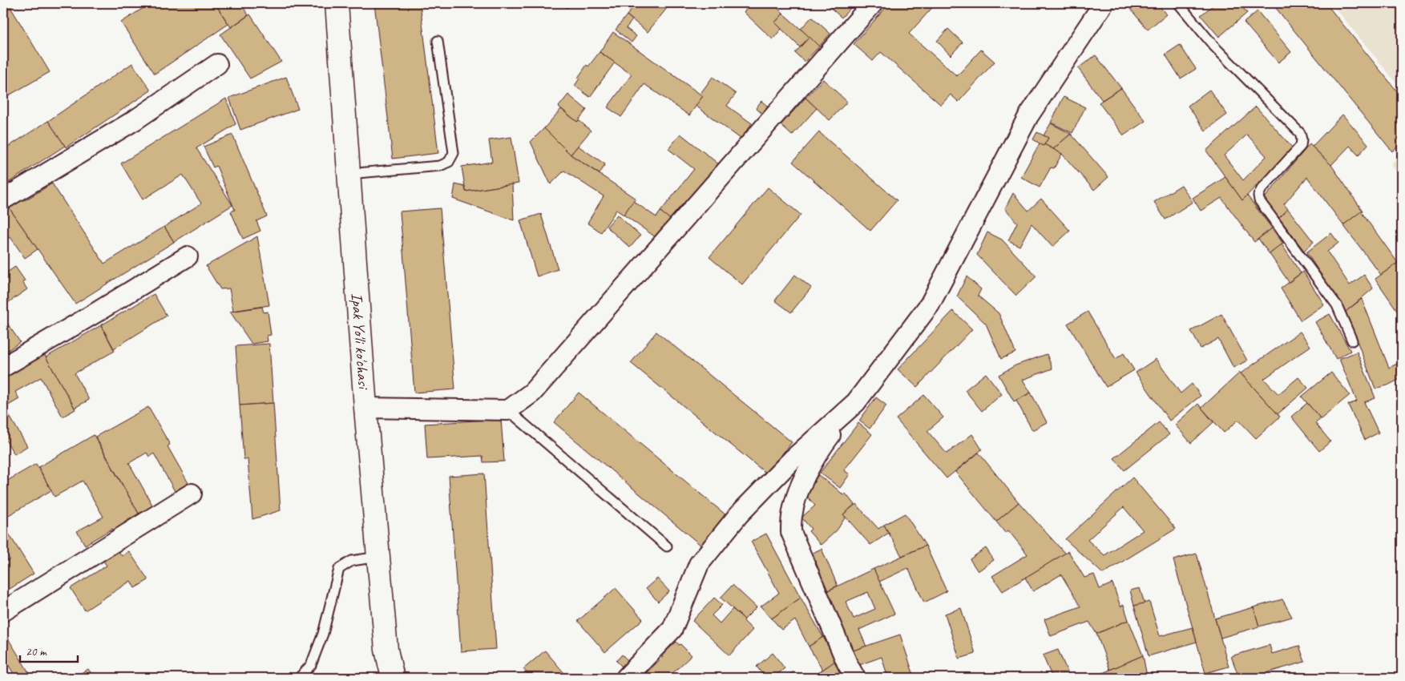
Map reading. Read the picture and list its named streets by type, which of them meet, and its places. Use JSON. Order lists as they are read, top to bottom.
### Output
{
  "streets": {
    "main road": ["Ipak Yo'li ko'chasi"]
  },
  "scale_bar": "20 m"
}
